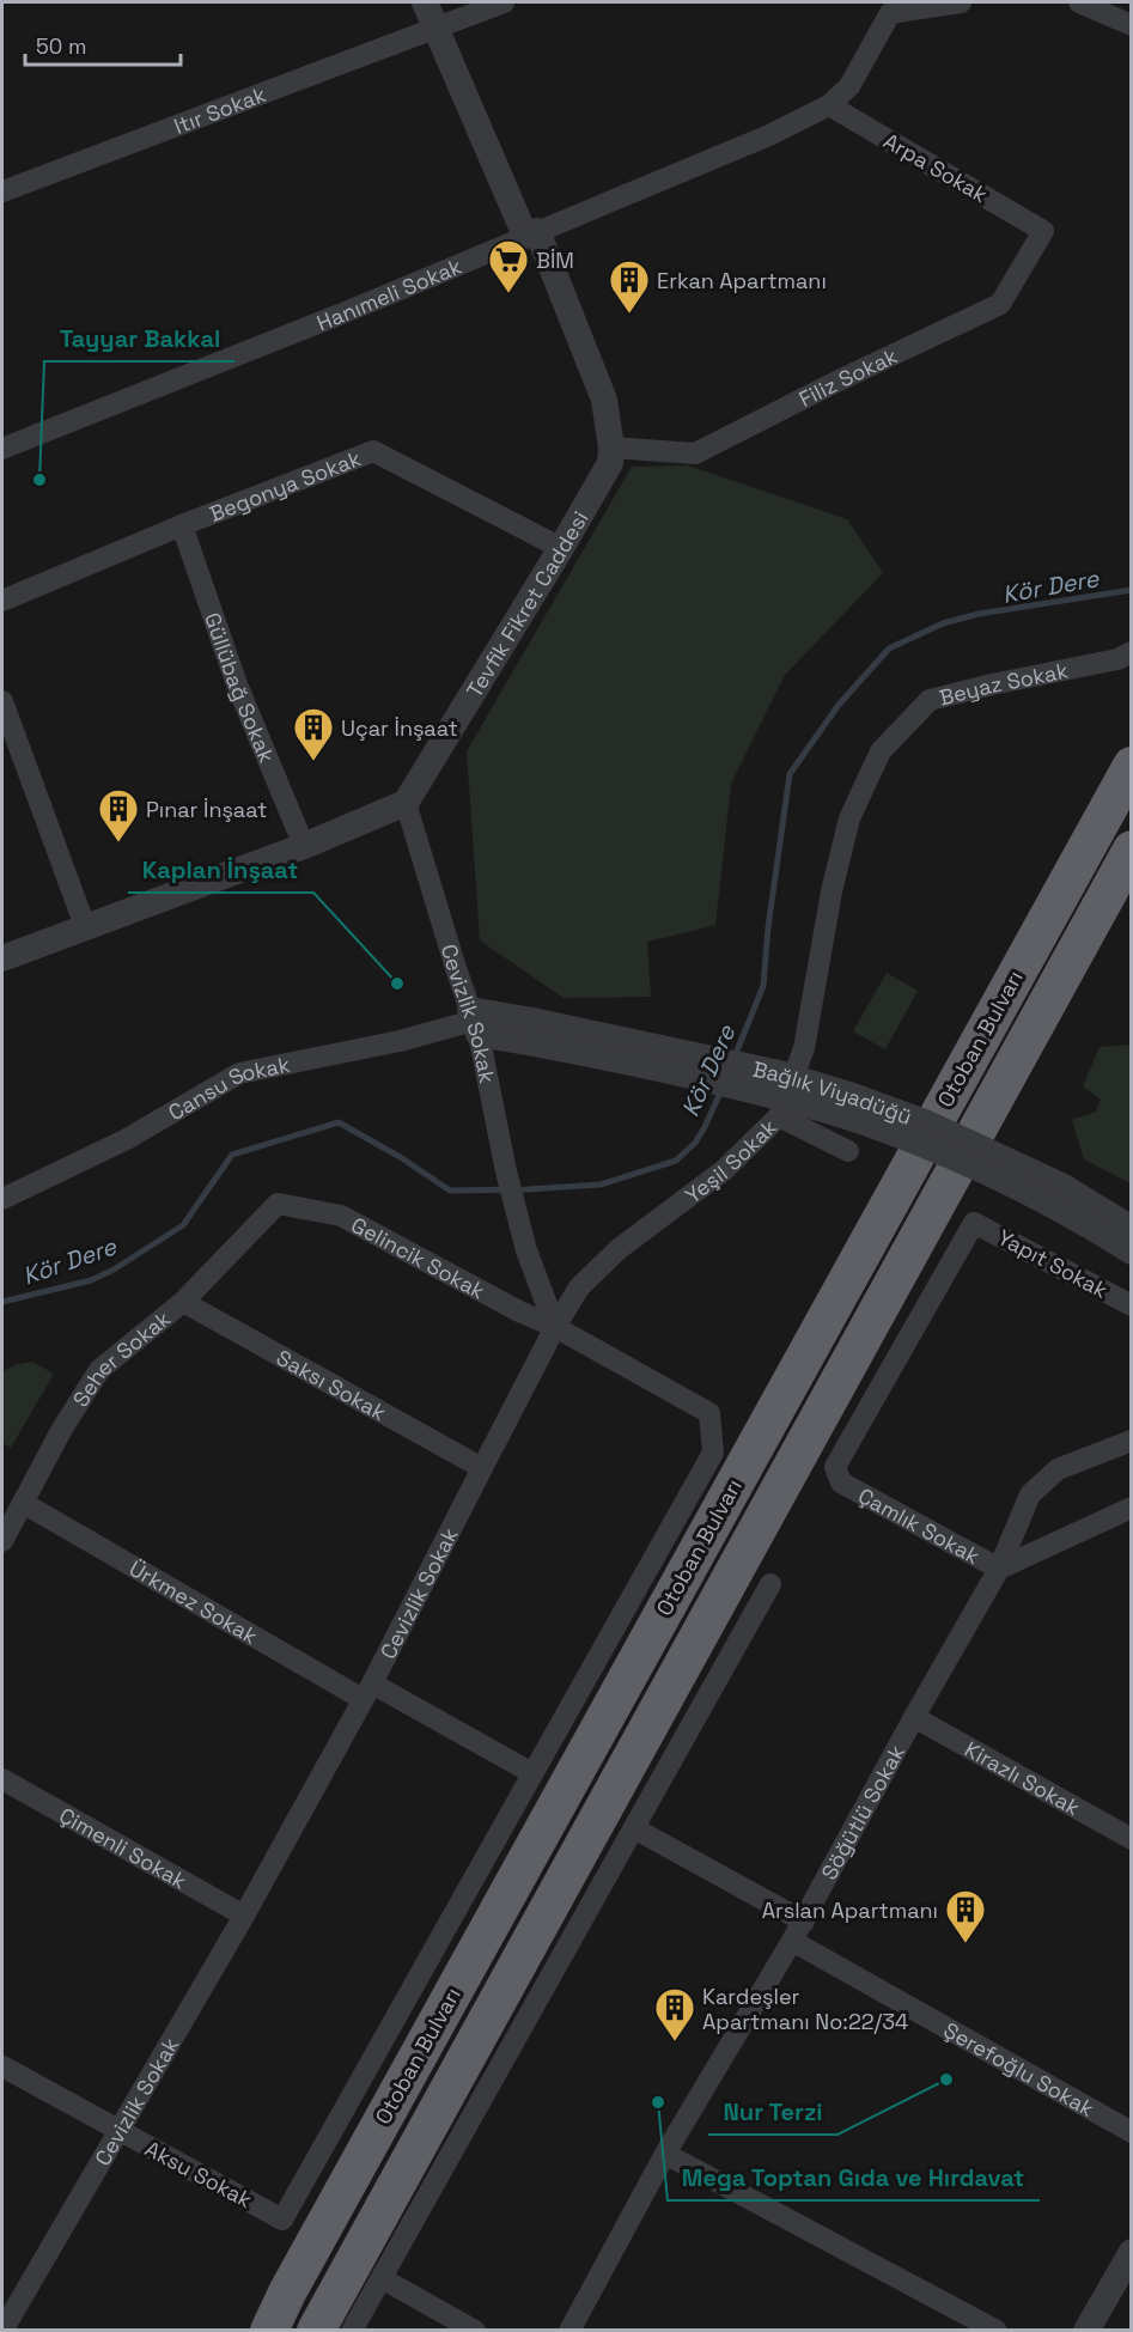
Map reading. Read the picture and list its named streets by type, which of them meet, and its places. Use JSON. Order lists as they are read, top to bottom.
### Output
{
  "streets": {
    "highway": ["Otoban Bulvarı"],
    "street": [
      "Itır Sokak",
      "Arpa Sokak",
      "Hanımeli Sokak",
      "Filiz Sokak",
      "Begonya Sokak",
      "Tevfik Fikret Caddesi",
      "Beyaz Sokak",
      "Güllübağ Sokak",
      "Cevizlik Sokak",
      "Cansu Sokak",
      "Bağlık Viyadüğü",
      "Yeşil Sokak",
      "Gelincik Sokak",
      "Yapıt Sokak",
      "Seher Sokak",
      "Saksı Sokak",
      "Çamlık Sokak",
      "Ürkmez Sokak",
      "Kirazlı Sokak",
      "Söğütlü Sokak",
      "Çimenli Sokak",
      "Şerefoğlu Sokak",
      "Aksu Sokak"
    ]
  },
  "crossings": [
    ["Itır Sokak", "Tevfik Fikret Caddesi"],
    ["Arpa Sokak", "Hanımeli Sokak"],
    ["Arpa Sokak", "Filiz Sokak"],
    ["Hanımeli Sokak", "Tevfik Fikret Caddesi"],
    ["Filiz Sokak", "Tevfik Fikret Caddesi"],
    ["Begonya Sokak", "Tevfik Fikret Caddesi"],
    ["Begonya Sokak", "Güllübağ Sokak"],
    ["Tevfik Fikret Caddesi", "Cevizlik Sokak"],
    ["Beyaz Sokak", "Yeşil Sokak"],
    ["Cevizlik Sokak", "Cansu Sokak"],
    ["Cevizlik Sokak", "Bağlık Viyadüğü"],
    ["Cevizlik Sokak", "Yeşil Sokak"],
    ["Cevizlik Sokak", "Gelincik Sokak"],
    ["Cevizlik Sokak", "Saksı Sokak"],
    ["Cevizlik Sokak", "Ürkmez Sokak"],
    ["Cevizlik Sokak", "Çimenli Sokak"],
    ["Cevizlik Sokak", "Aksu Sokak"],
    ["Cansu Sokak", "Bağlık Viyadüğü"],
    ["Yeşil Sokak", "Gelincik Sokak"],
    ["Gelincik Sokak", "Seher Sokak"],
    ["Gelincik Sokak", "Ürkmez Sokak"],
    ["Gelincik Sokak", "Aksu Sokak"],
    ["Yapıt Sokak", "Çamlık Sokak"],
    ["Seher Sokak", "Saksı Sokak"],
    ["Seher Sokak", "Ürkmez Sokak"],
    ["Çamlık Sokak", "Söğütlü Sokak"],
    ["Ürkmez Sokak", "Aksu Sokak"],
    ["Kirazlı Sokak", "Söğütlü Sokak"],
    ["Söğütlü Sokak", "Şerefoğlu Sokak"]
  ],
  "water": ["Kör Dere"],
  "places": {
    "supermarket": ["BİM"],
    "building": [
      "Erkan Apartmanı",
      "Uçar İnşaat",
      "Pınar İnşaat",
      "Arslan Apartmanı",
      "Kardeşler Apartmanı No:22/34"
    ],
    "other": [
      "Tayyar Bakkal",
      "Kaplan İnşaat",
      "Nur Terzi",
      "Mega Toptan Gıda ve Hırdavat"
    ]
  },
  "scale_bar": "50 m"
}
